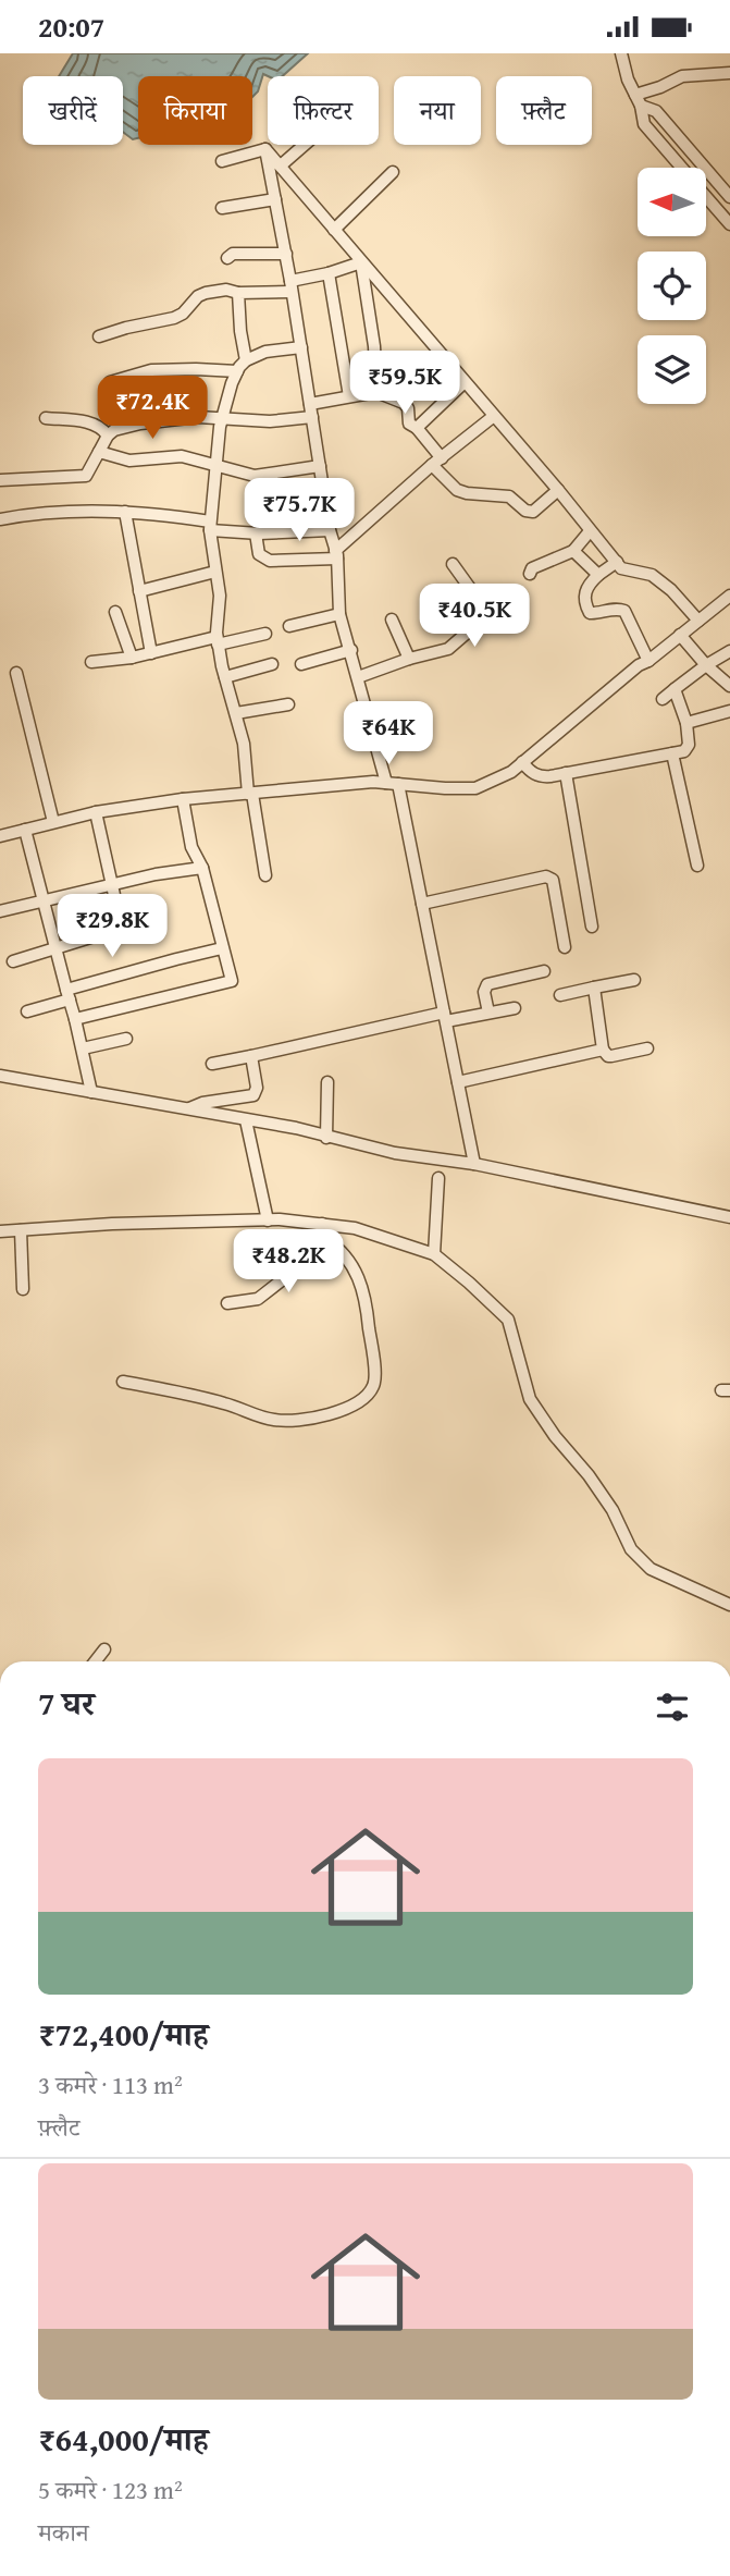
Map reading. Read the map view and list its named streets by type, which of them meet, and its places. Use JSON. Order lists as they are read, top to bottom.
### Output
{
  "north": "left",
  "page": {
    "status": "20:07",
    "chip": [
      "खरीदें",
      "किराया",
      "फ़िल्टर",
      "नया",
      "फ़्लैट"
    ],
    "price": [
      "₹59.5K",
      "₹72.4K",
      "₹75.7K",
      "₹40.5K",
      "₹64K",
      "₹29.8K",
      "₹48.2K"
    ],
    "heading": "7 घर",
    "list": [
      {
        "name": "₹72,400/माह",
        "note": "3 कमरे · 113 m² · फ़्लैट"
      },
      {
        "name": "₹64,000/माह",
        "note": "5 कमरे · 123 m² · मकान"
      }
    ]
  }
}
